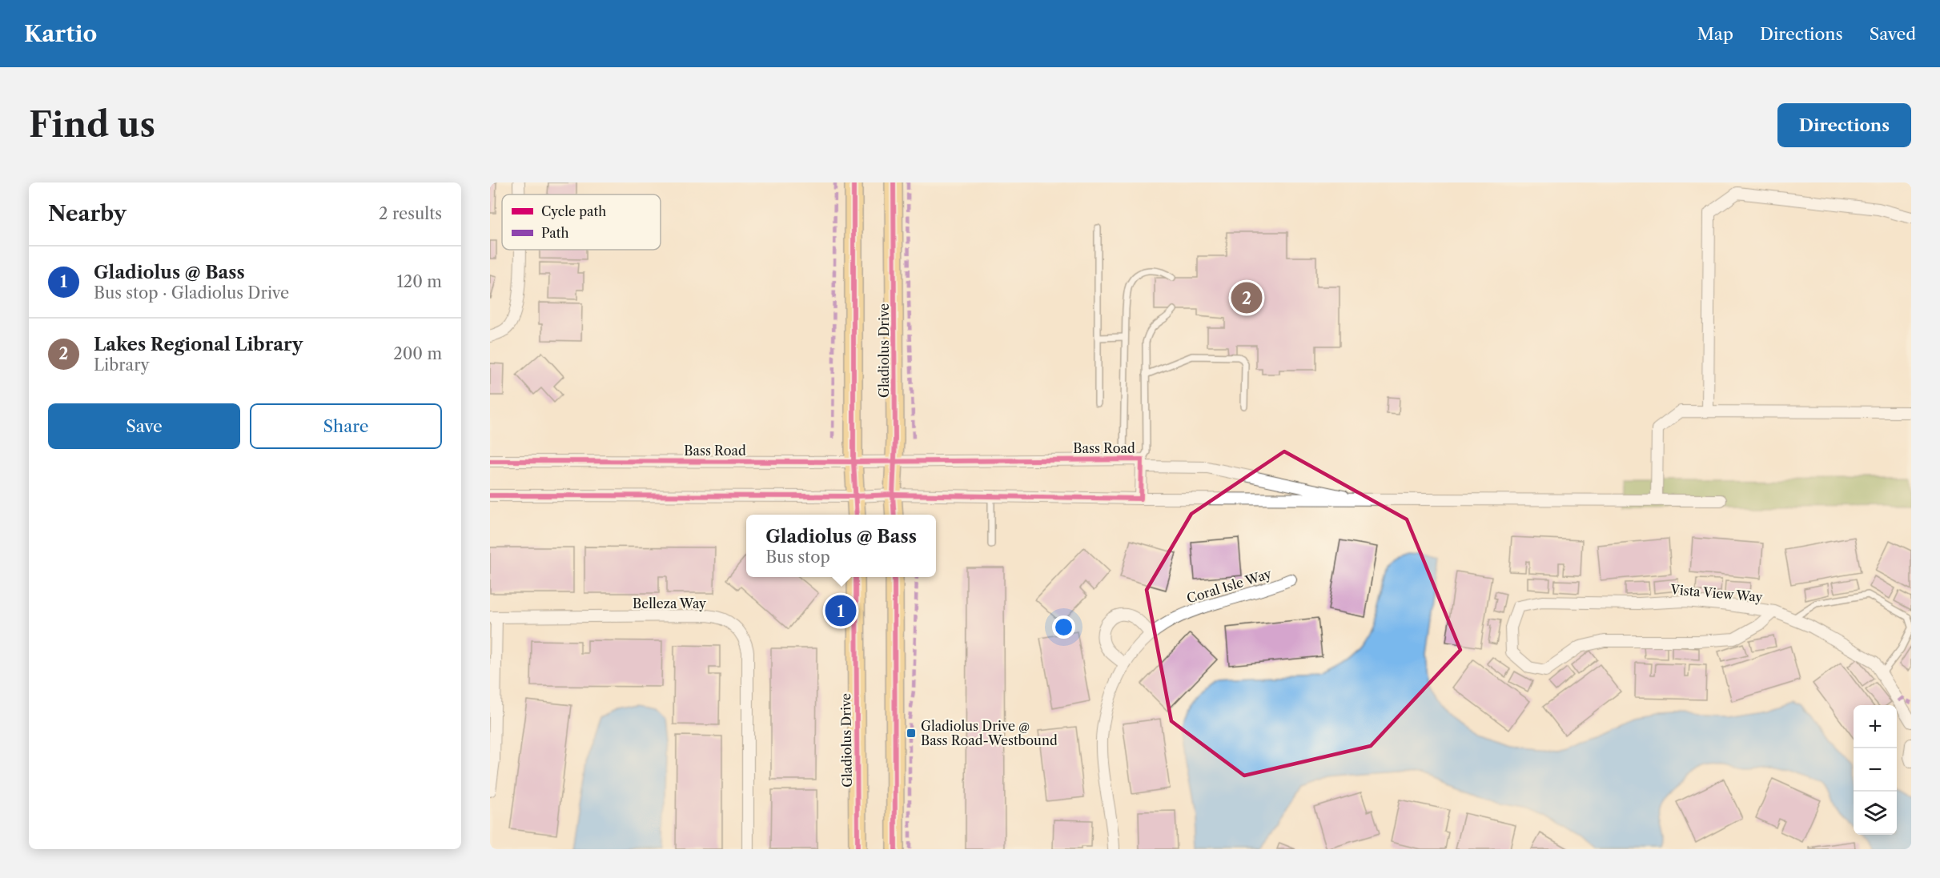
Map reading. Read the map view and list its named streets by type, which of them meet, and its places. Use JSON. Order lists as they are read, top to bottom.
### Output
{
  "streets": {
    "main road": ["Gladiolus Drive"],
    "street": [
      "Bass Road",
      "Coral Isle Way",
      "Vista View Way",
      "Belleza Way"
    ]
  },
  "crossings": [
    ["Gladiolus Drive", "Bass Road"]
  ],
  "places": {
    "transit": ["Gladiolus Drive @ Bass Road-Westbound"]
  },
  "legend": ["Cycle path", "Path"],
  "page": {
    "header": "Kartio",
    "nav": ["Map", "Directions", "Saved"],
    "buttons": [
      "Directions",
      ["Save", "Share"]
    ],
    "title": "Find us",
    "heading": ["Nearby", "2 results"],
    "list": [
      {
        "mark": "1",
        "name": "Gladiolus @ Bass",
        "note": "Bus stop · Gladiolus Drive",
        "value": "120 m"
      },
      {
        "mark": "2",
        "name": "Lakes Regional Library",
        "note": "Library",
        "value": "200 m"
      }
    ],
    "pins": ["2", "1"],
    "popup": ["Gladiolus @ Bass", "Bus stop"],
    "map_buttons": ["+", "−"]
  }
}
